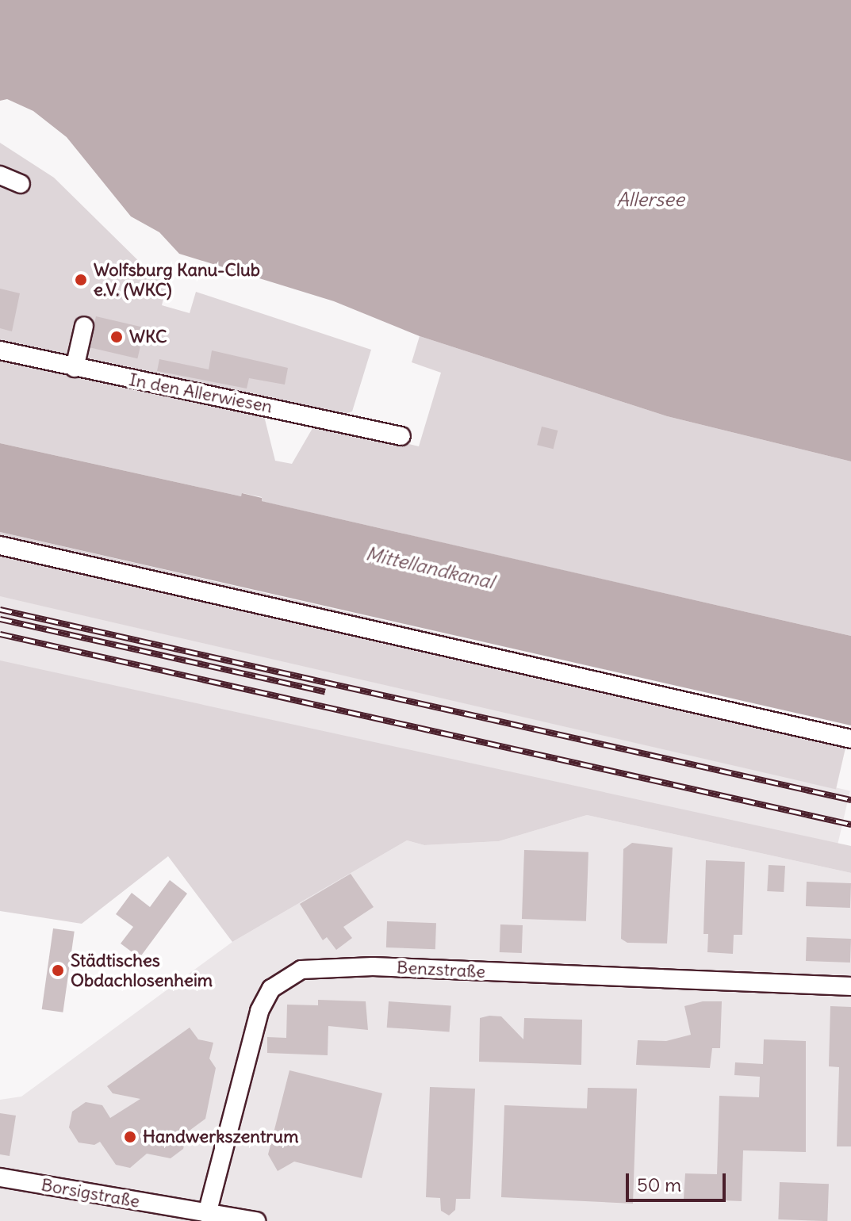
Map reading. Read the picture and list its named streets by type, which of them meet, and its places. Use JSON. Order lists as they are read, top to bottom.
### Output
{
  "streets": {
    "street": ["In den Allerwiesen", "Benzstraße", "Borsigstraße"]
  },
  "crossings": [
    ["Benzstraße", "Borsigstraße"]
  ],
  "water": ["Allersee", "Mittellandkanal"],
  "places": [
    "Wolfsburg Kanu-Club e.V. (WKC)",
    "WKC",
    "Städtisches Obdachlosenheim",
    "Handwerkszentrum"
  ],
  "scale_bar": "50 m"
}
